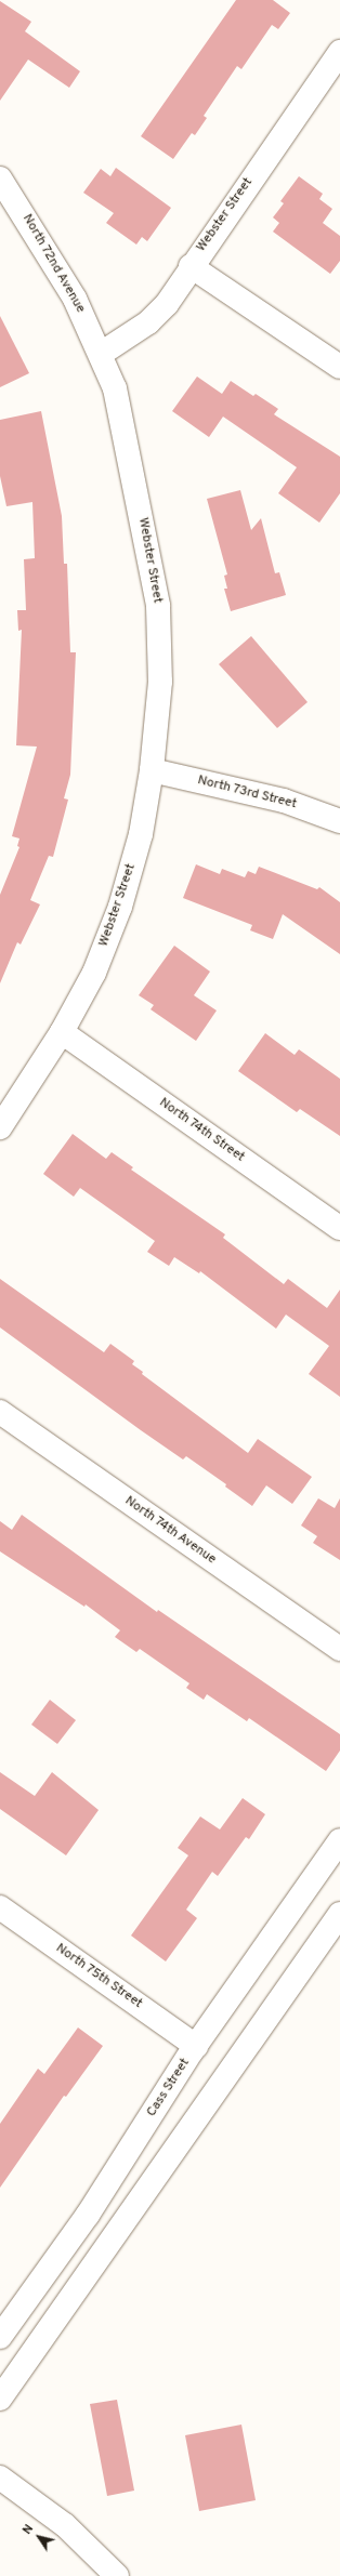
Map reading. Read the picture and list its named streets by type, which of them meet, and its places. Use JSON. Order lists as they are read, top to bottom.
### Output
{
  "streets": {
    "street": [
      "Webster Street",
      "North 72nd Avenue",
      "North 73rd Street",
      "North 74th Street",
      "North 74th Avenue",
      "North 75th Street",
      "Cass Street"
    ]
  },
  "crossings": [
    ["Webster Street", "North 72nd Avenue"],
    ["Webster Street", "North 73rd Street"],
    ["Webster Street", "North 74th Street"],
    ["North 75th Street", "Cass Street"]
  ],
  "north": "top left"
}
